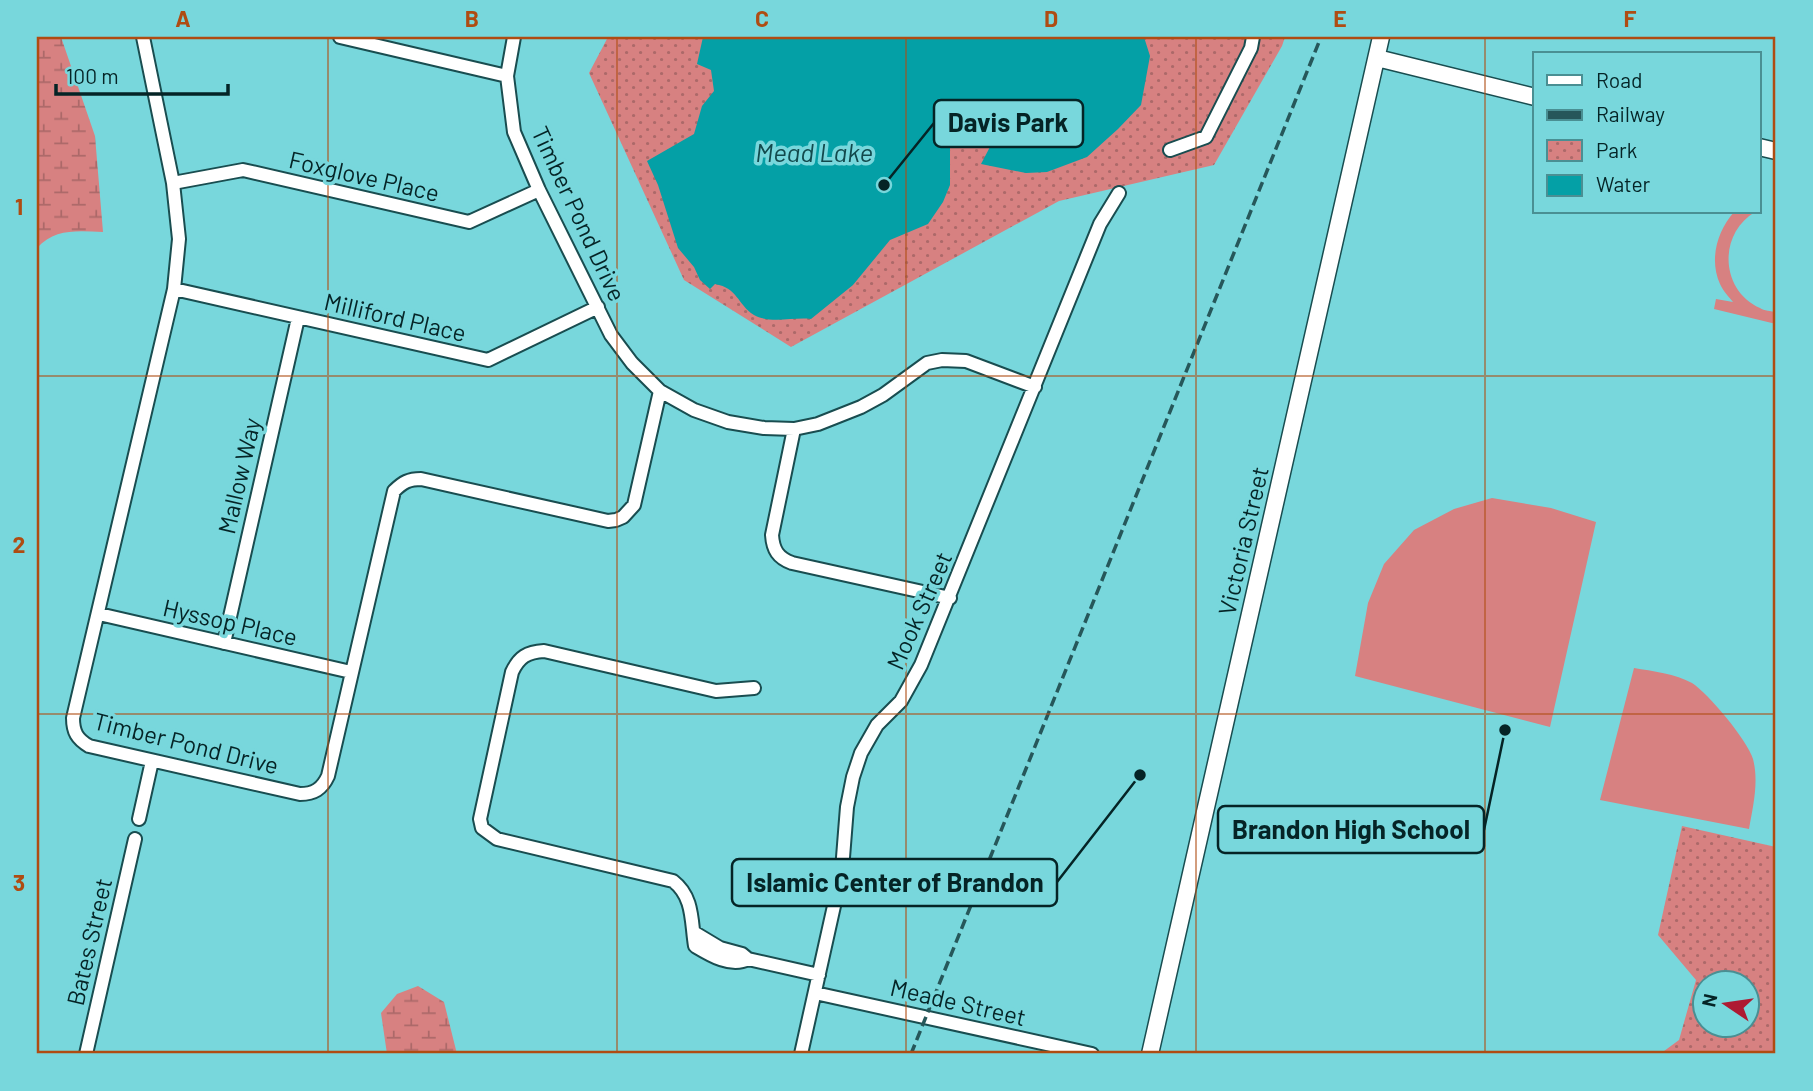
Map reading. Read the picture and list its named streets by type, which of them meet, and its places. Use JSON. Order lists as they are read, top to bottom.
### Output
{
  "streets": {
    "street": [
      "Foxglove Place",
      "Timber Pond Drive",
      "Milliford Place",
      "Mallow Way",
      "Victoria Street",
      "Mook Street",
      "Hyssop Place",
      "Bates Street",
      "Meade Street"
    ]
  },
  "crossings": [
    ["Foxglove Place", "Timber Pond Drive"],
    ["Timber Pond Drive", "Milliford Place"],
    ["Timber Pond Drive", "Mook Street"],
    ["Timber Pond Drive", "Hyssop Place"],
    ["Milliford Place", "Mallow Way"],
    ["Mallow Way", "Hyssop Place"],
    ["Mook Street", "Meade Street"]
  ],
  "water": ["Mead Lake"],
  "places": ["Davis Park", "Brandon High School", "Islamic Center of Brandon"],
  "legend": [
    "Road",
    "Railway",
    "Park",
    "Water"
  ],
  "scale_bar": "100 m",
  "north": "left",
  "grid": {
    "columns": [
      "A",
      "B",
      "C",
      "D",
      "E",
      "F"
    ],
    "rows": ["1", "2", "3"]
  }
}
